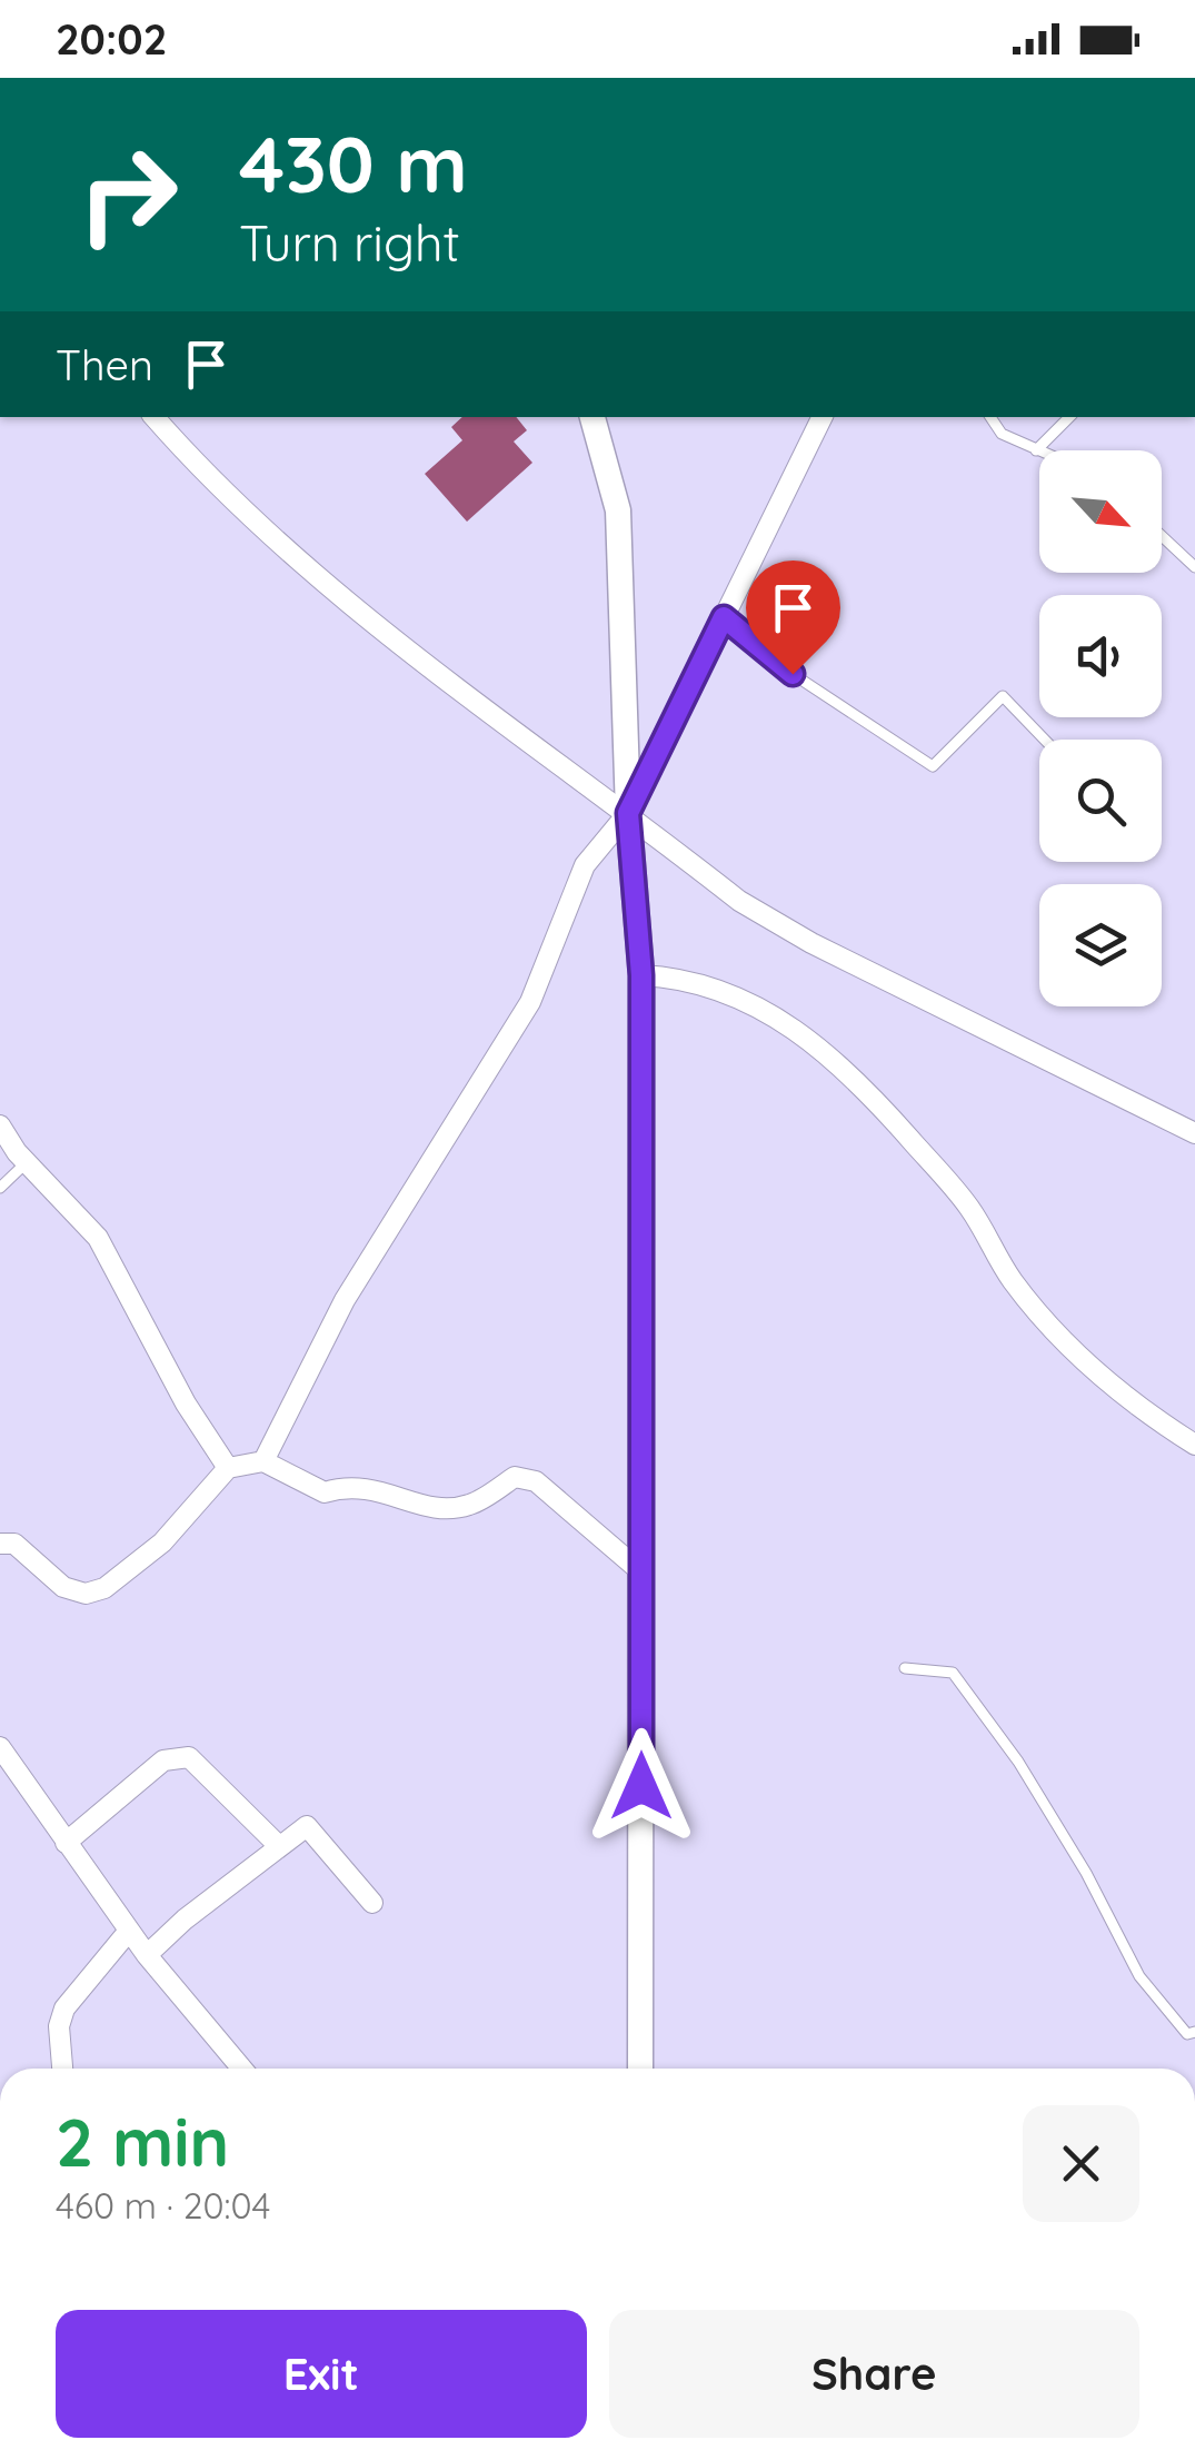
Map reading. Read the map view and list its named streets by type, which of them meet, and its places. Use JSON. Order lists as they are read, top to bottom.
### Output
{
  "north": "bottom right",
  "page": {
    "status": "20:02",
    "turn": ["430 m", "Turn right"],
    "then": "Then",
    "heading": ["2 min", "460 m · 20:04"],
    "buttons": ["Exit", "Share"]
  }
}
